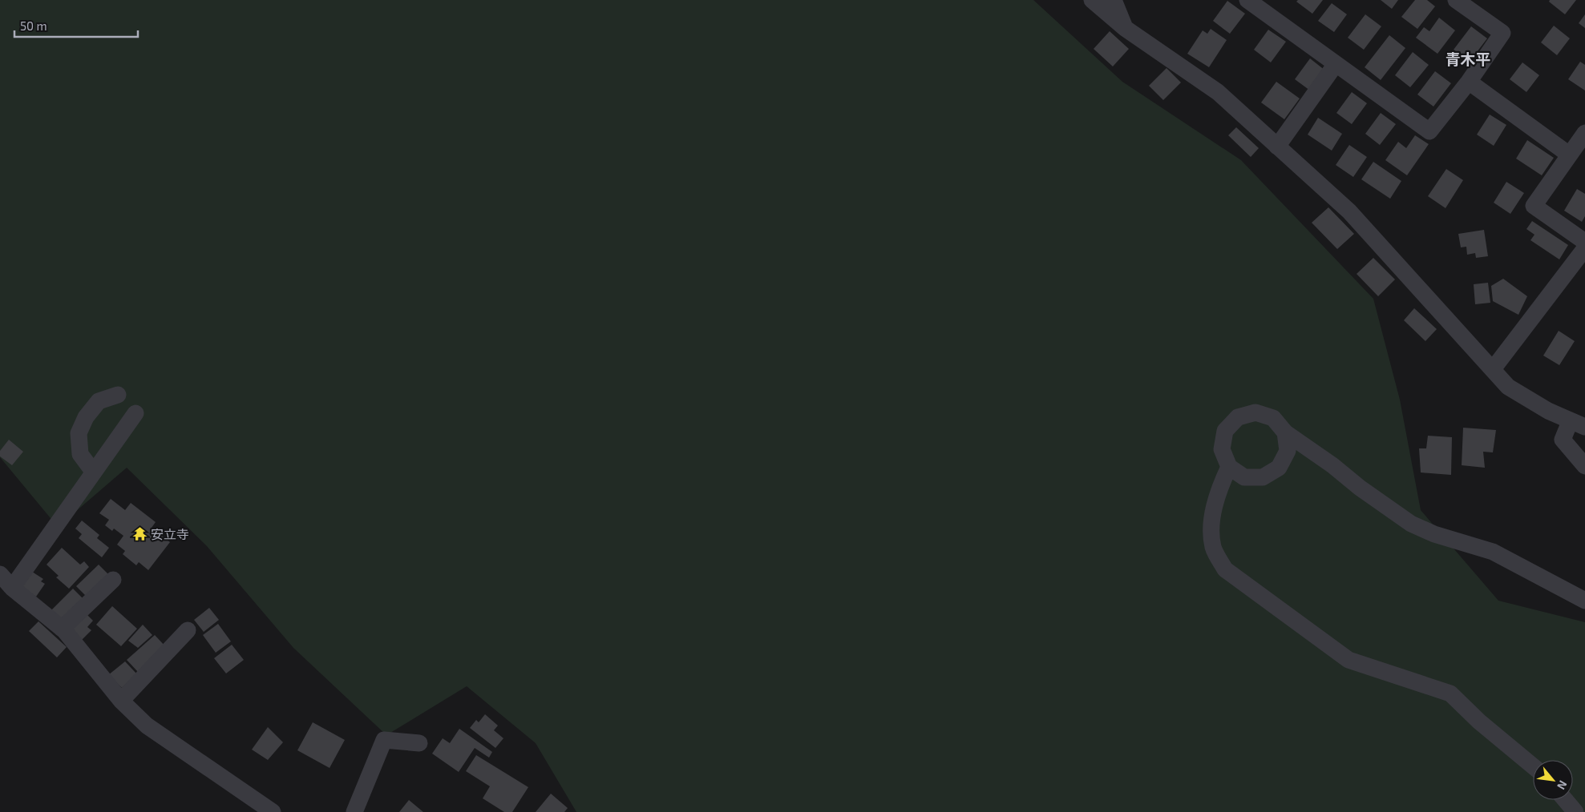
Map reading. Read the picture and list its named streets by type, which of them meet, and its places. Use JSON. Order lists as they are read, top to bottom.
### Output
{
  "districts": ["青木平"],
  "places": {
    "temple": ["安立寺"]
  },
  "scale_bar": "50 m",
  "north": "bottom right"
}
